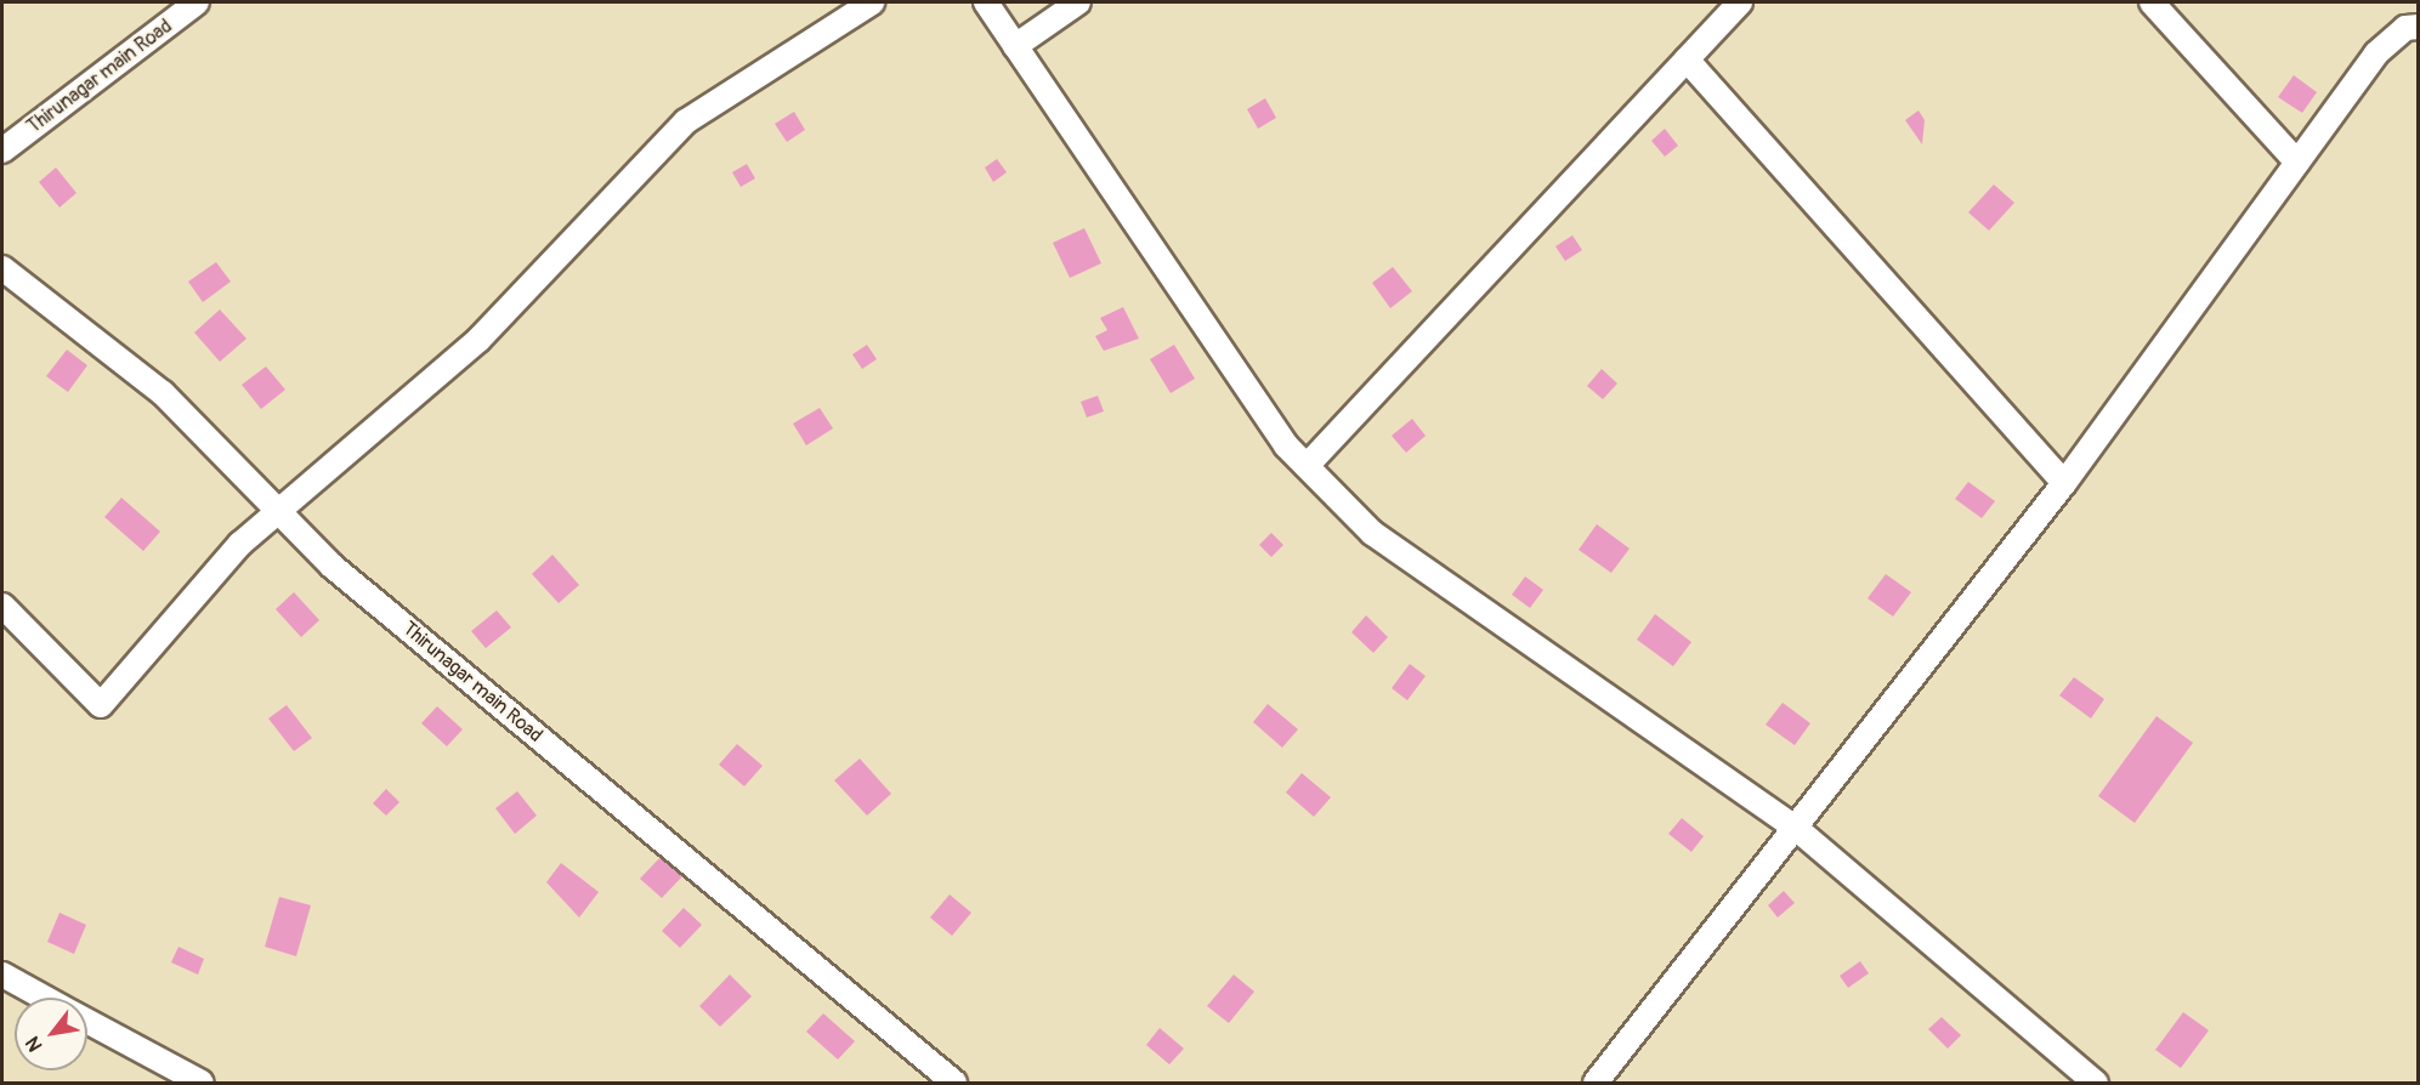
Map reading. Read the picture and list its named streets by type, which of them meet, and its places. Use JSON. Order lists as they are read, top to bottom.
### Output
{
  "streets": {
    "street": ["Thirunagar main Road"]
  },
  "north": "bottom left"
}
